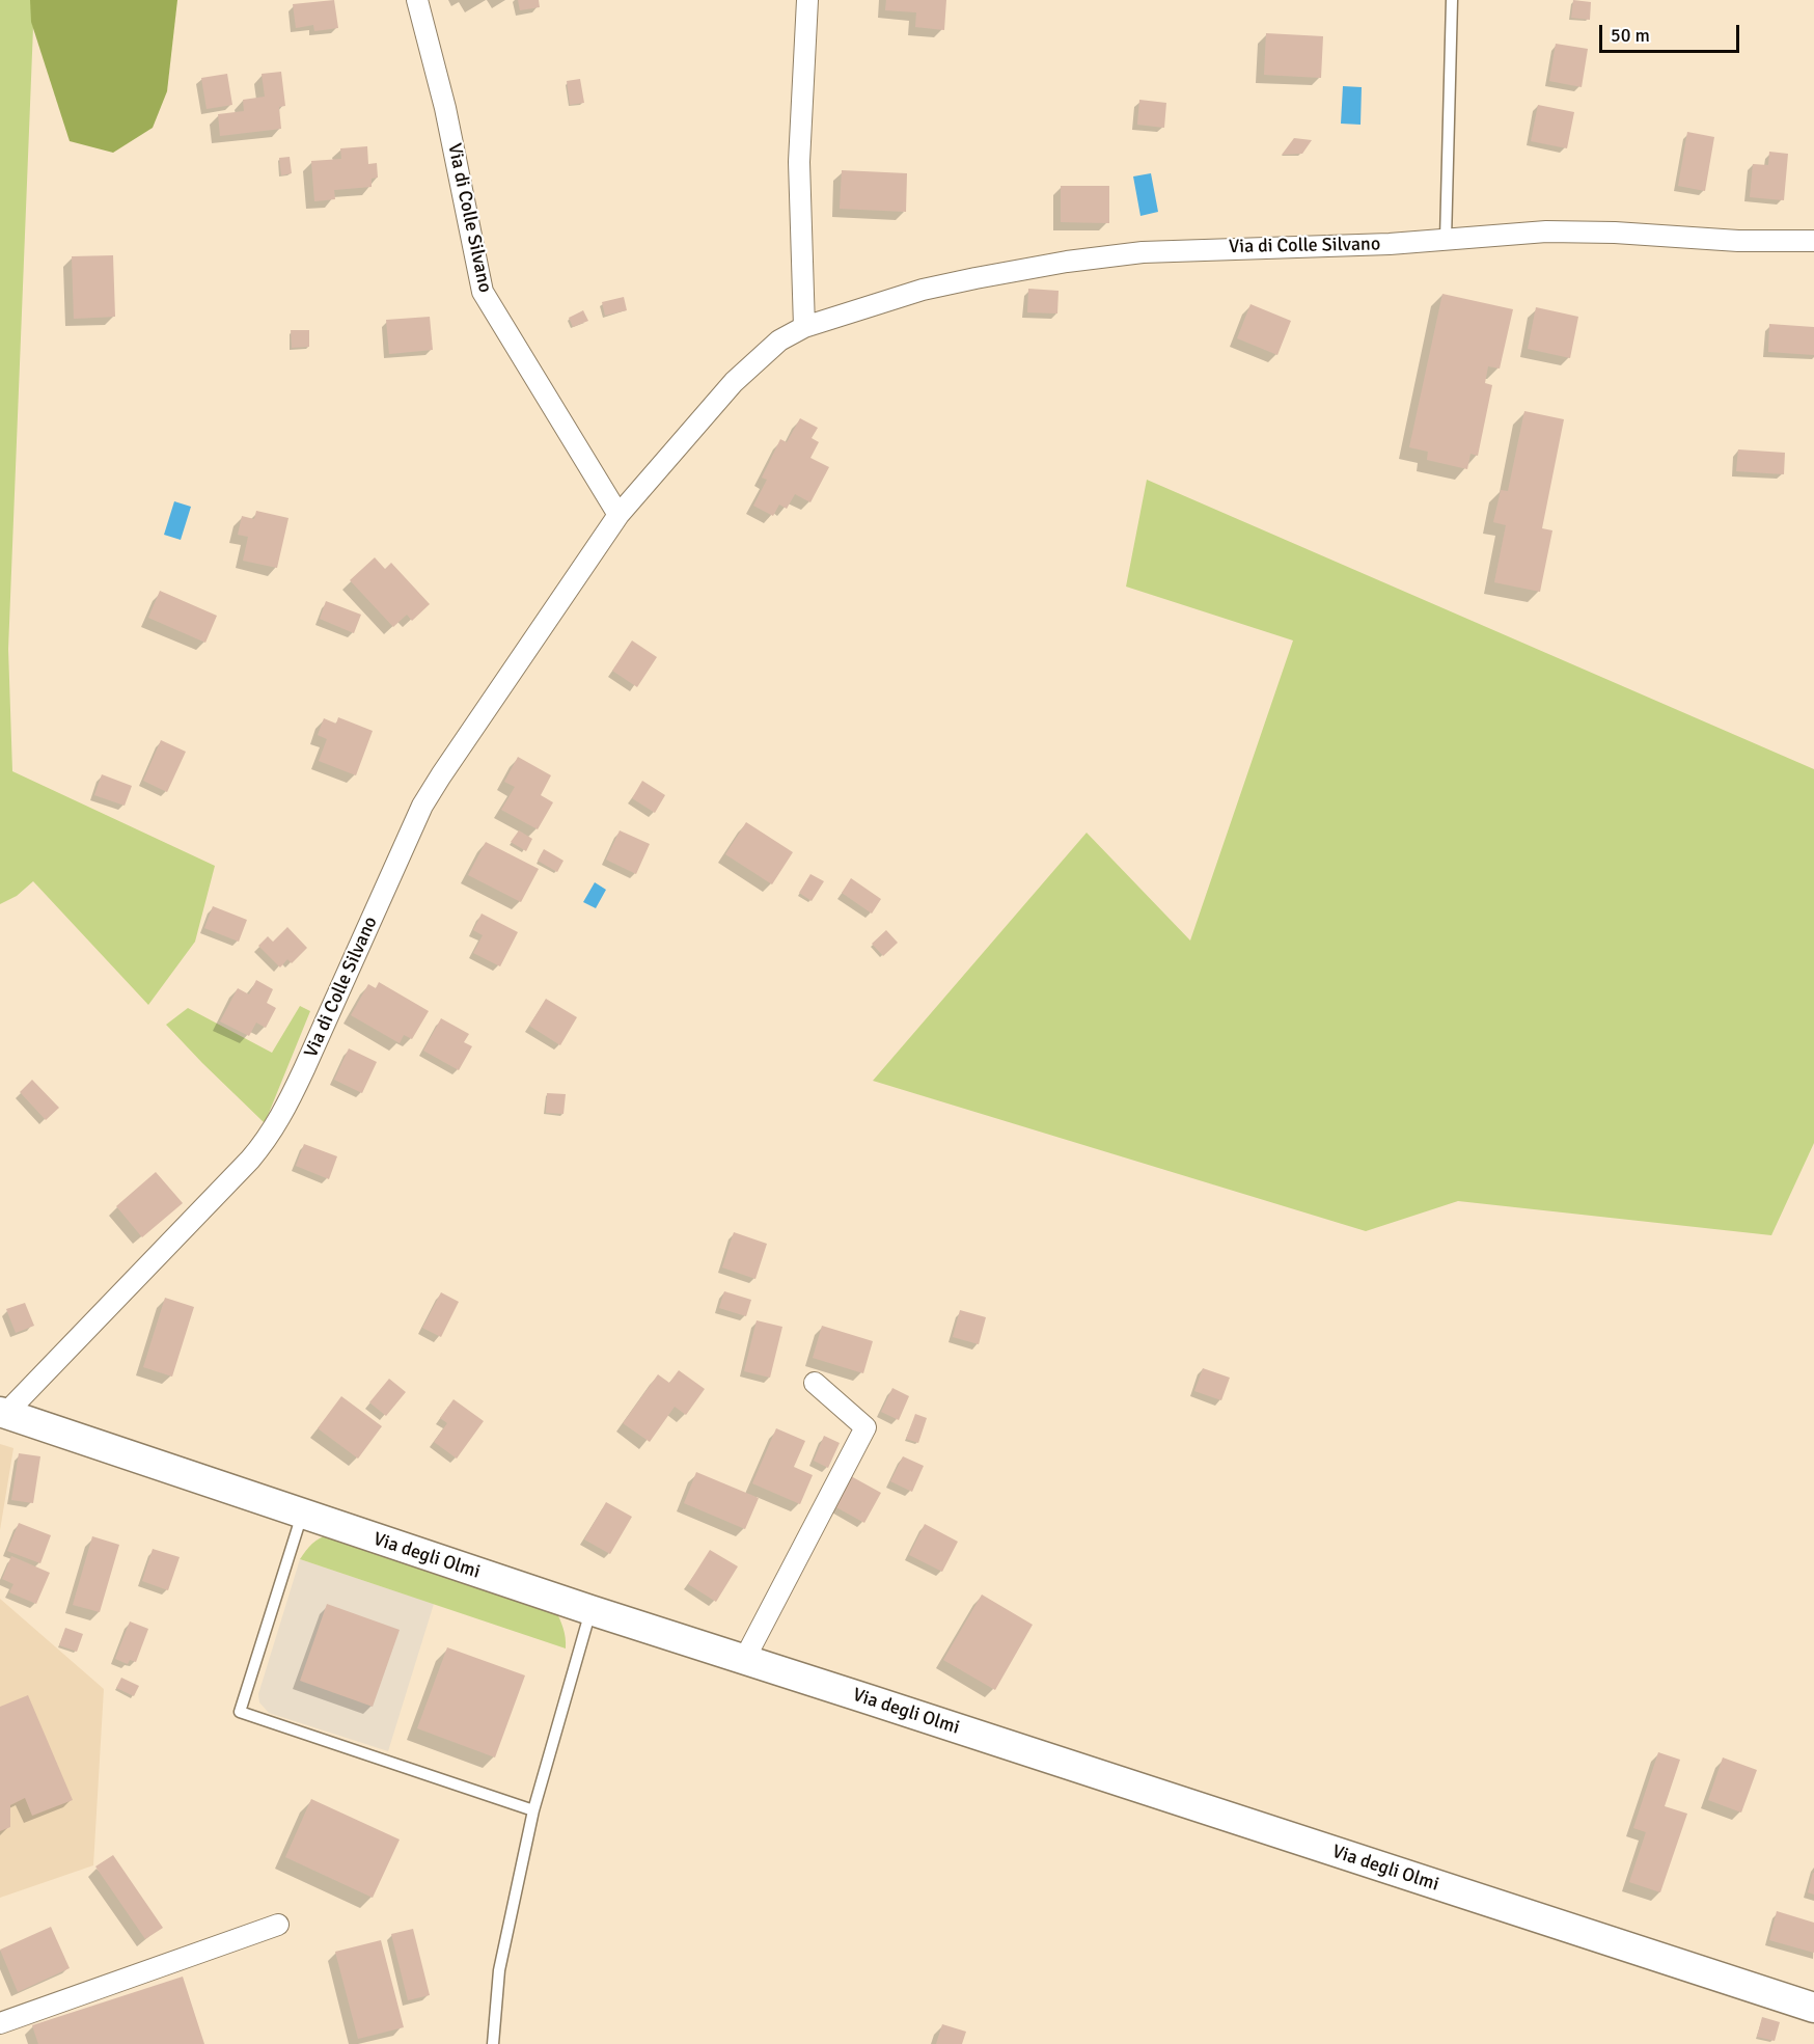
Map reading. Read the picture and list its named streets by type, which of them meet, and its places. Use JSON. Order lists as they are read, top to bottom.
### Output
{
  "streets": {
    "street": ["Via di Colle Silvano", "Via degli Olmi"]
  },
  "crossings": [
    ["Via di Colle Silvano", "Via degli Olmi"]
  ],
  "scale_bar": "50 m"
}
